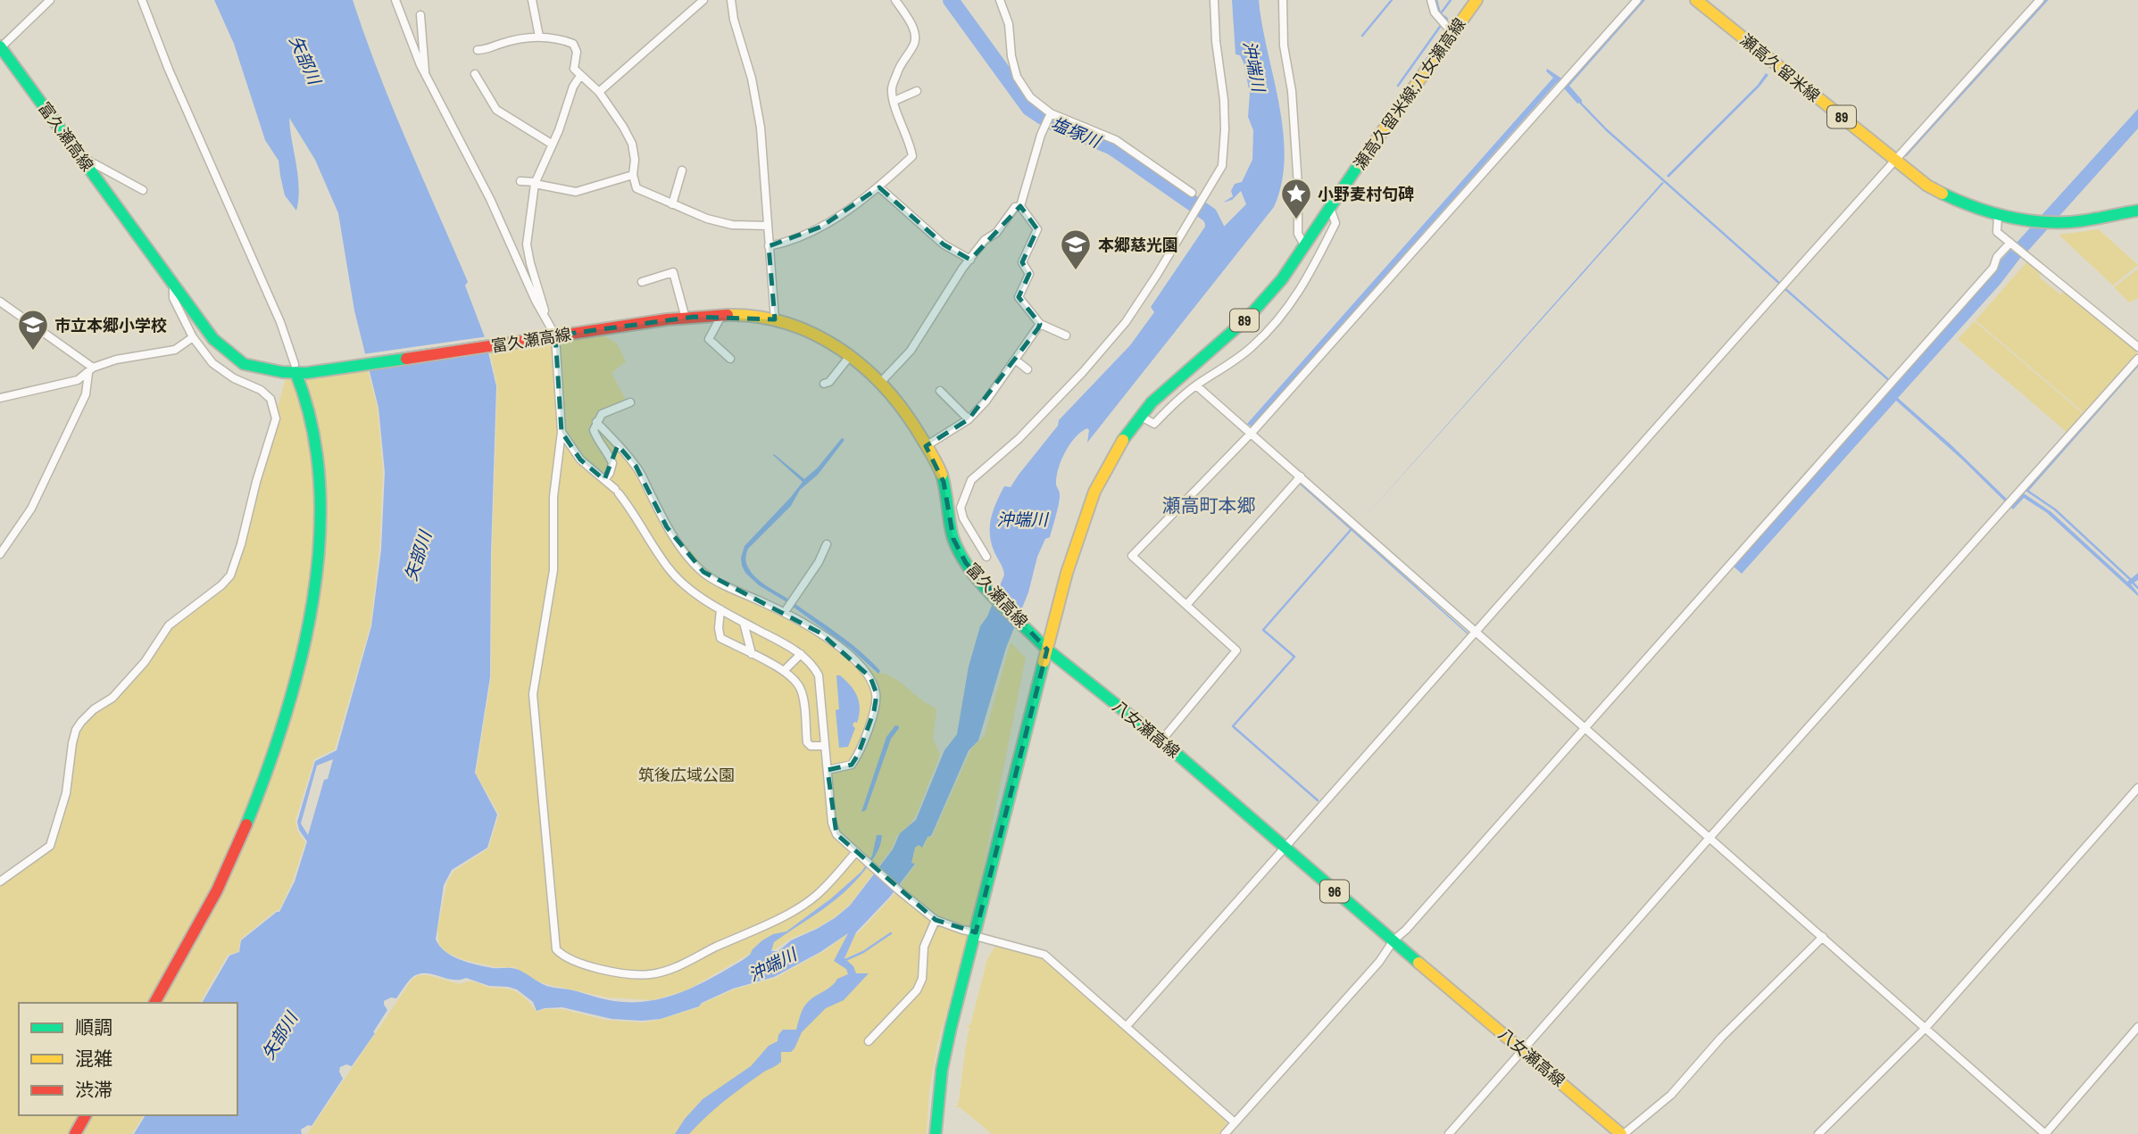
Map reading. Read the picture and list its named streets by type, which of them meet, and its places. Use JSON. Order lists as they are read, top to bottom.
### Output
{
  "streets": {
    "main road": [
      "瀬高久留米線",
      "瀬高久留米線;八女瀬高線",
      "89",
      "富久瀬高線",
      "八女瀬高線",
      "96"
    ]
  },
  "crossings": [
    ["瀬高久留米線;八女瀬高線", "富久瀬高線"],
    ["瀬高久留米線;八女瀬高線", "八女瀬高線"],
    ["富久瀬高線", "八女瀬高線"]
  ],
  "districts": ["瀬高町本郷"],
  "water": ["矢部川", "沖端川", "塩塚川"],
  "parks": ["筑後広域公園"],
  "places": {
    "place": ["小野麦村句碑"],
    "school or university": ["本郷慈光園", "市立本郷小学校"]
  },
  "legend": ["順調", "混雑", "渋滞"]
}
